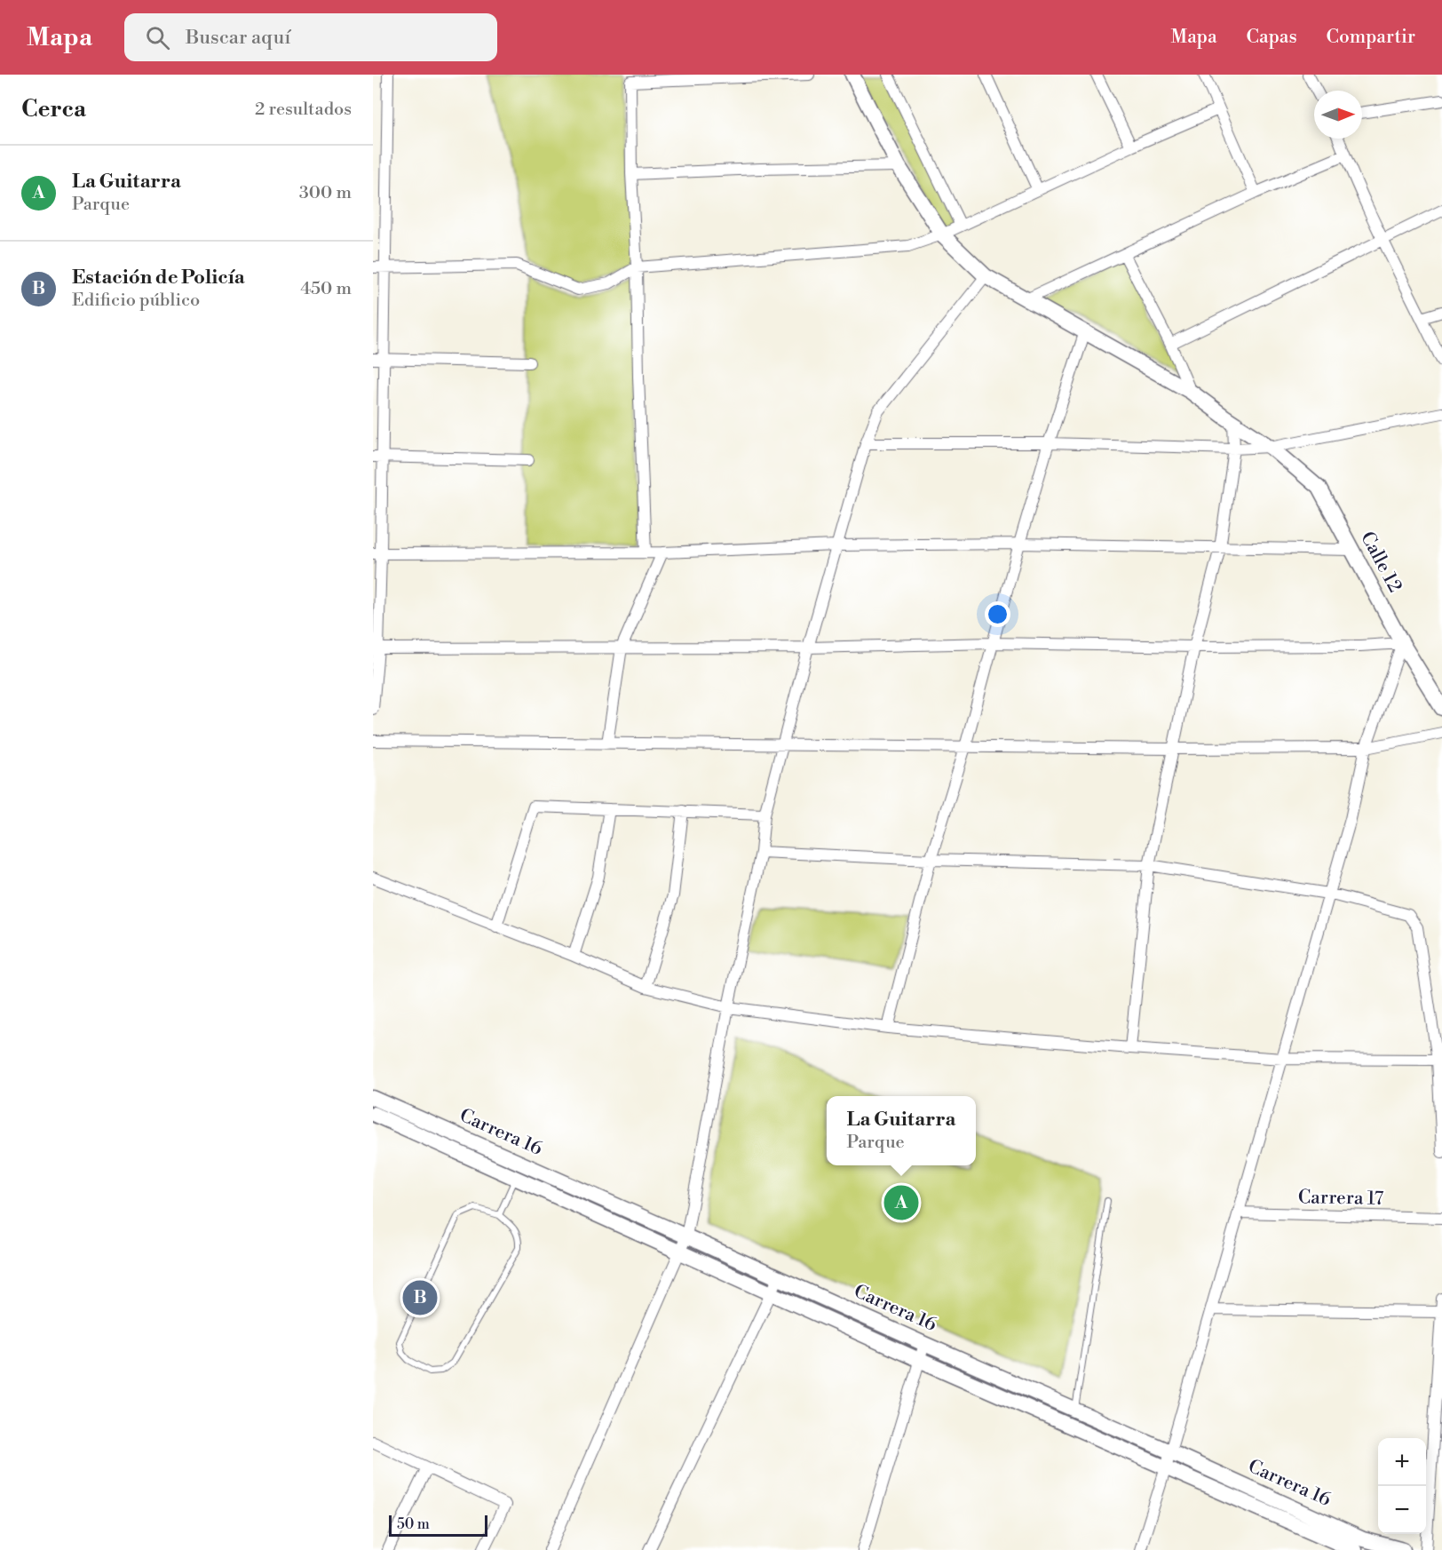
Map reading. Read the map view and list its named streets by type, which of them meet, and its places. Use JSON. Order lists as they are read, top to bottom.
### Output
{
  "streets": {
    "main road": ["Calle 12", "Carrera 16"],
    "street": ["Carrera 17"]
  },
  "scale_bar": "50 m",
  "north": "right",
  "page": {
    "header": "Mapa",
    "search": "Buscar aquí",
    "nav": ["Mapa", "Capas", "Compartir"],
    "heading": ["Cerca", "2 resultados"],
    "list": [
      {
        "mark": "A",
        "name": "La Guitarra",
        "note": "Parque",
        "value": "300 m"
      },
      {
        "mark": "B",
        "name": "Estación de Policía",
        "note": "Edificio público",
        "value": "450 m"
      }
    ],
    "popup": ["La Guitarra", "Parque"],
    "pins": ["A", "B"],
    "map_buttons": ["+", "−"],
    "scale": "50 m"
  }
}
